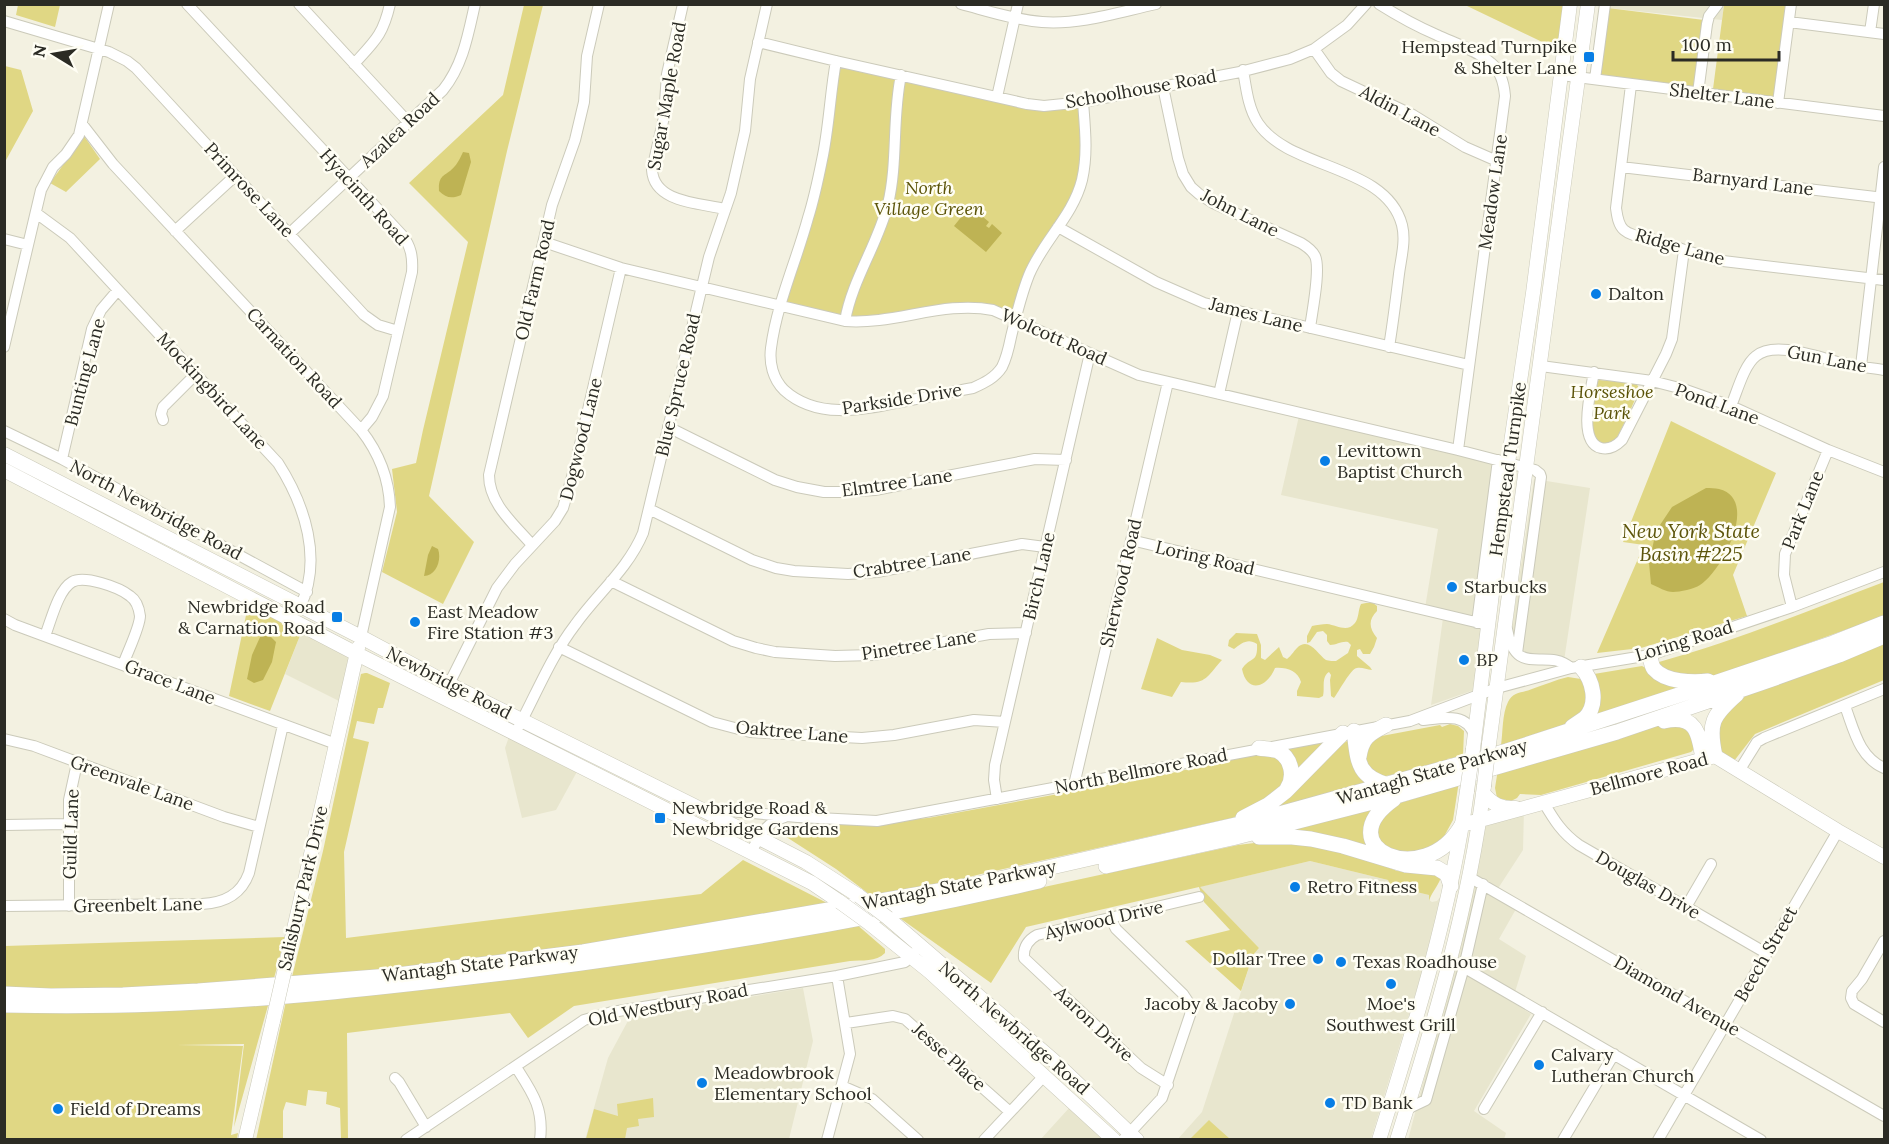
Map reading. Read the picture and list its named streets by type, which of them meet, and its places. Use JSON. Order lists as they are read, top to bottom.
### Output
{
  "streets": {
    "highway": ["Wantagh State Parkway"],
    "main road": [
      "Hempstead Turnpike",
      "North Newbridge Road",
      "Newbridge Road",
      "Bellmore Road",
      "Salisbury Park Drive"
    ],
    "street": [
      "Schoolhouse Road",
      "Sugar Maple Road",
      "Shelter Lane",
      "Aldin Lane",
      "Azalea Road",
      "Barnyard Lane",
      "Primrose Lane",
      "Meadow Lane",
      "Hyacinth Road",
      "John Lane",
      "Ridge Lane",
      "Old Farm Road",
      "James Lane",
      "Wolcott Road",
      "Carnation Road",
      "Gun Lane",
      "Bunting Lane",
      "Blue Spruce Road",
      "Mockingbird Lane",
      "Parkside Drive",
      "Pond Lane",
      "Dogwood Lane",
      "Elmtree Lane",
      "Park Lane",
      "Loring Road",
      "Crabtree Lane",
      "Birch Lane",
      "Sherwood Road",
      "Pinetree Lane",
      "Grace Lane",
      "Oaktree Lane",
      "North Bellmore Road",
      "Greenvale Lane",
      "Guild Lane",
      "Douglas Drive",
      "Greenbelt Lane",
      "Aylwood Drive",
      "Beech Street",
      "Diamond Avenue",
      "Old Westbury Road",
      "Aaron Drive",
      "Jesse Place"
    ]
  },
  "crossings": [
    ["Schoolhouse Road", "Aldin Lane"],
    ["Schoolhouse Road", "John Lane"],
    ["Schoolhouse Road", "Blue Spruce Road"],
    ["Schoolhouse Road", "Parkside Drive"],
    ["Sugar Maple Road", "Blue Spruce Road"],
    ["Shelter Lane", "Ridge Lane"],
    ["Shelter Lane", "Hempstead Turnpike"],
    ["Aldin Lane", "Meadow Lane"],
    ["Azalea Road", "Primrose Lane"],
    ["Azalea Road", "Hyacinth Road"],
    ["Barnyard Lane", "Ridge Lane"],
    ["Primrose Lane", "Hyacinth Road"],
    ["Meadow Lane", "James Lane"],
    ["Meadow Lane", "Wolcott Road"],
    ["Hyacinth Road", "Carnation Road"],
    ["John Lane", "James Lane"],
    ["Old Farm Road", "Wolcott Road"],
    ["Old Farm Road", "Dogwood Lane"],
    ["James Lane", "Parkside Drive"],
    ["Wolcott Road", "Blue Spruce Road"],
    ["Wolcott Road", "Parkside Drive"],
    ["Wolcott Road", "Dogwood Lane"],
    ["Wolcott Road", "Hempstead Turnpike"],
    ["Wolcott Road", "Birch Lane"],
    ["Wolcott Road", "Sherwood Road"],
    ["Carnation Road", "Newbridge Road"],
    ["Carnation Road", "Salisbury Park Drive"],
    ["Gun Lane", "Pond Lane"],
    ["Bunting Lane", "Mockingbird Lane"],
    ["Bunting Lane", "North Newbridge Road"],
    ["Blue Spruce Road", "Elmtree Lane"],
    ["Blue Spruce Road", "Crabtree Lane"],
    ["Blue Spruce Road", "Pinetree Lane"],
    ["Blue Spruce Road", "Newbridge Road"],
    ["Blue Spruce Road", "Oaktree Lane"],
    ["Mockingbird Lane", "North Newbridge Road"],
    ["Mockingbird Lane", "Newbridge Road"],
    ["Pond Lane", "Hempstead Turnpike"],
    ["Pond Lane", "Park Lane"],
    ["Dogwood Lane", "Newbridge Road"],
    ["Hempstead Turnpike", "Loring Road"],
    ["Hempstead Turnpike", "North Bellmore Road"],
    ["Hempstead Turnpike", "Bellmore Road"],
    ["Hempstead Turnpike", "Diamond Avenue"],
    ["Elmtree Lane", "Birch Lane"],
    ["North Newbridge Road", "Newbridge Road"],
    ["North Newbridge Road", "Old Westbury Road"],
    ["Park Lane", "Loring Road"],
    ["Loring Road", "Sherwood Road"],
    ["Loring Road", "North Bellmore Road"],
    ["Crabtree Lane", "Birch Lane"],
    ["Birch Lane", "Pinetree Lane"],
    ["Birch Lane", "Oaktree Lane"],
    ["Birch Lane", "North Bellmore Road"],
    ["Sherwood Road", "North Bellmore Road"],
    ["Grace Lane", "Salisbury Park Drive"],
    ["Grace Lane", "Greenbelt Lane"],
    ["Newbridge Road", "North Bellmore Road"],
    ["Newbridge Road", "Salisbury Park Drive"],
    ["Bellmore Road", "Douglas Drive"],
    ["Bellmore Road", "Beech Street"],
    ["Greenvale Lane", "Guild Lane"],
    ["Greenvale Lane", "Greenbelt Lane"],
    ["Guild Lane", "Greenbelt Lane"],
    ["Douglas Drive", "Beech Street"],
    ["Aylwood Drive", "Aaron Drive"],
    ["Beech Street", "Diamond Avenue"]
  ],
  "water": ["New York State Basin #225"],
  "parks": ["North Village Green", "Horseshoe Park"],
  "places": {
    "transit": ["Hempstead Turnpike & Shelter Lane", "Newbridge Road & Carnation Road", "Newbridge Road & Newbridge Gardens"],
    "other": [
      "Dalton",
      "Levittown Baptist Church",
      "Starbucks",
      "East Meadow Fire Station #3",
      "BP",
      "Retro Fitness",
      "Dollar Tree",
      "Texas Roadhouse",
      "Moe's Southwest Grill",
      "Jacoby & Jacoby",
      "Calvary Lutheran Church",
      "Meadowbrook Elementary School",
      "TD Bank",
      "Field of Dreams"
    ]
  },
  "scale_bar": "100 m",
  "north": "left"
}
